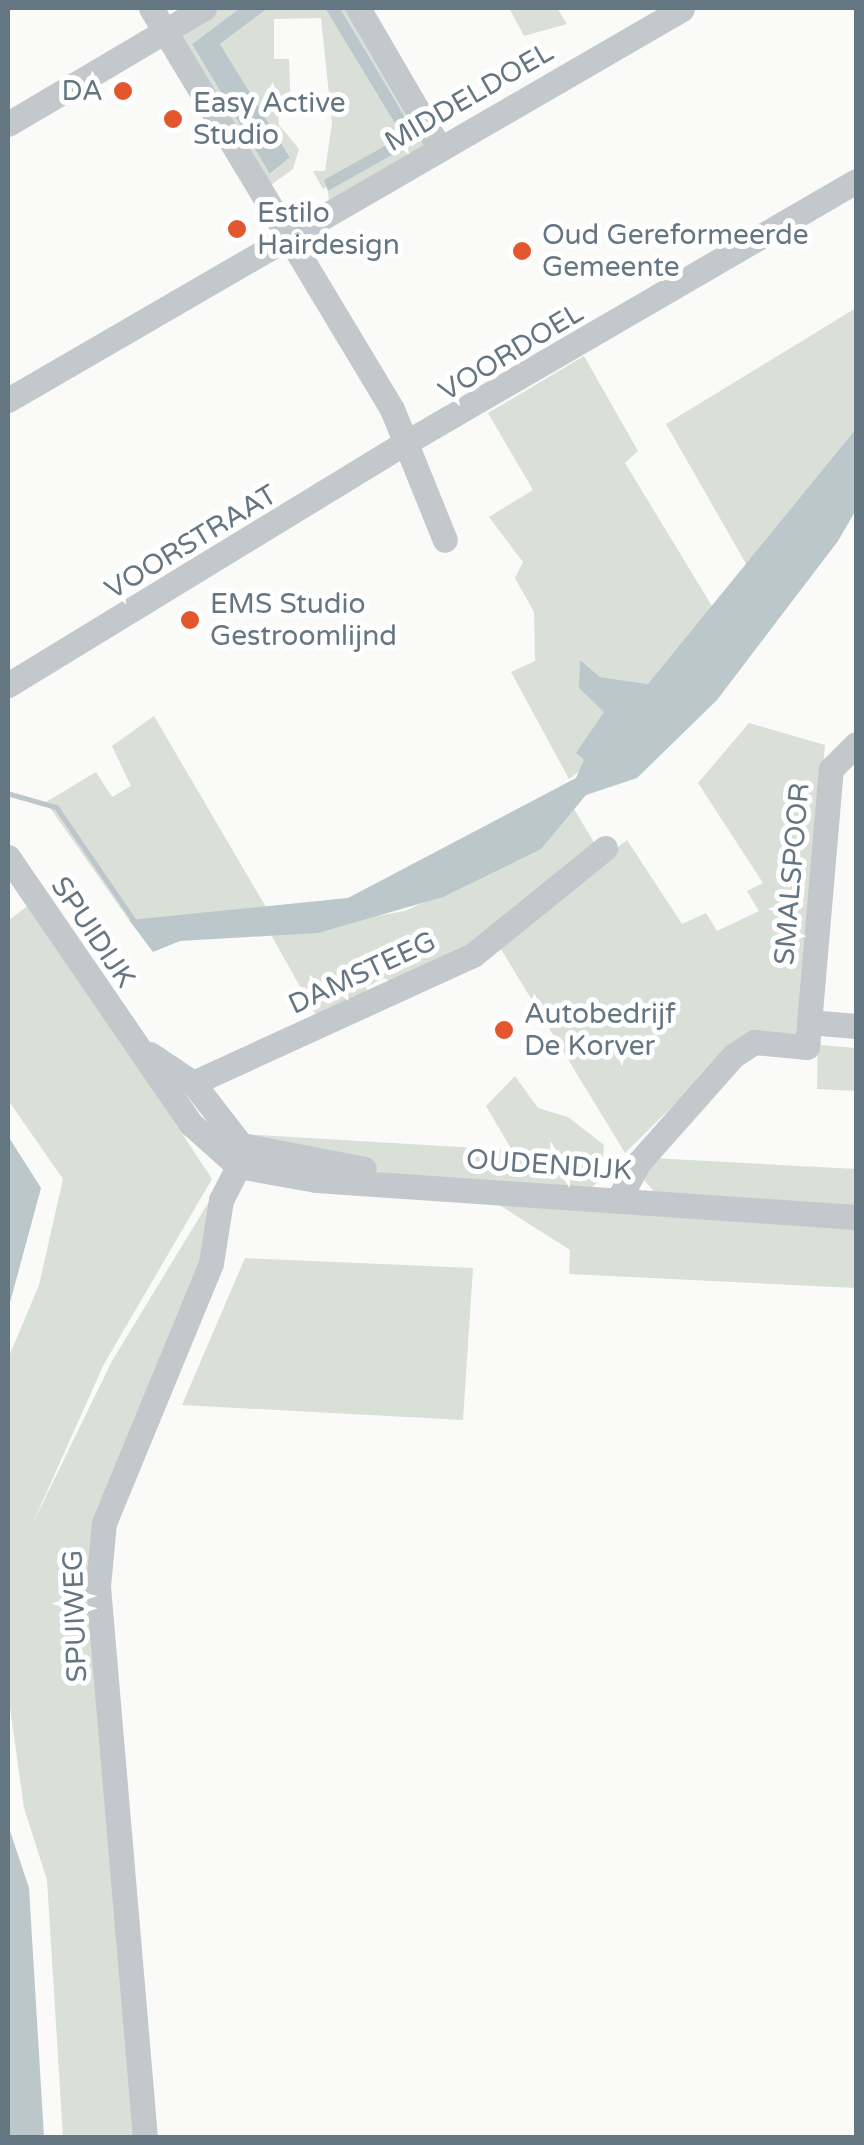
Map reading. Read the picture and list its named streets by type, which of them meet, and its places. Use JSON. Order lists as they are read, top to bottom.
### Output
{
  "streets": {
    "street": [
      "MIDDELDOEL",
      "VOORDOEL",
      "VOORSTRAAT",
      "SMALSPOOR",
      "SPUIDIJK",
      "DAMSTEEG",
      "OUDENDIJK",
      "SPUIWEG"
    ]
  },
  "crossings": [
    ["VOORDOEL", "VOORSTRAAT"],
    ["OUDENDIJK", "SPUIWEG"]
  ],
  "places": [
    "DA",
    "Easy Active Studio",
    "Estilo Hairdesign",
    "Oud Gereformeerde Gemeente",
    "EMS Studio Gestroomlijnd",
    "Autobedrijf De Korver"
  ]
}
